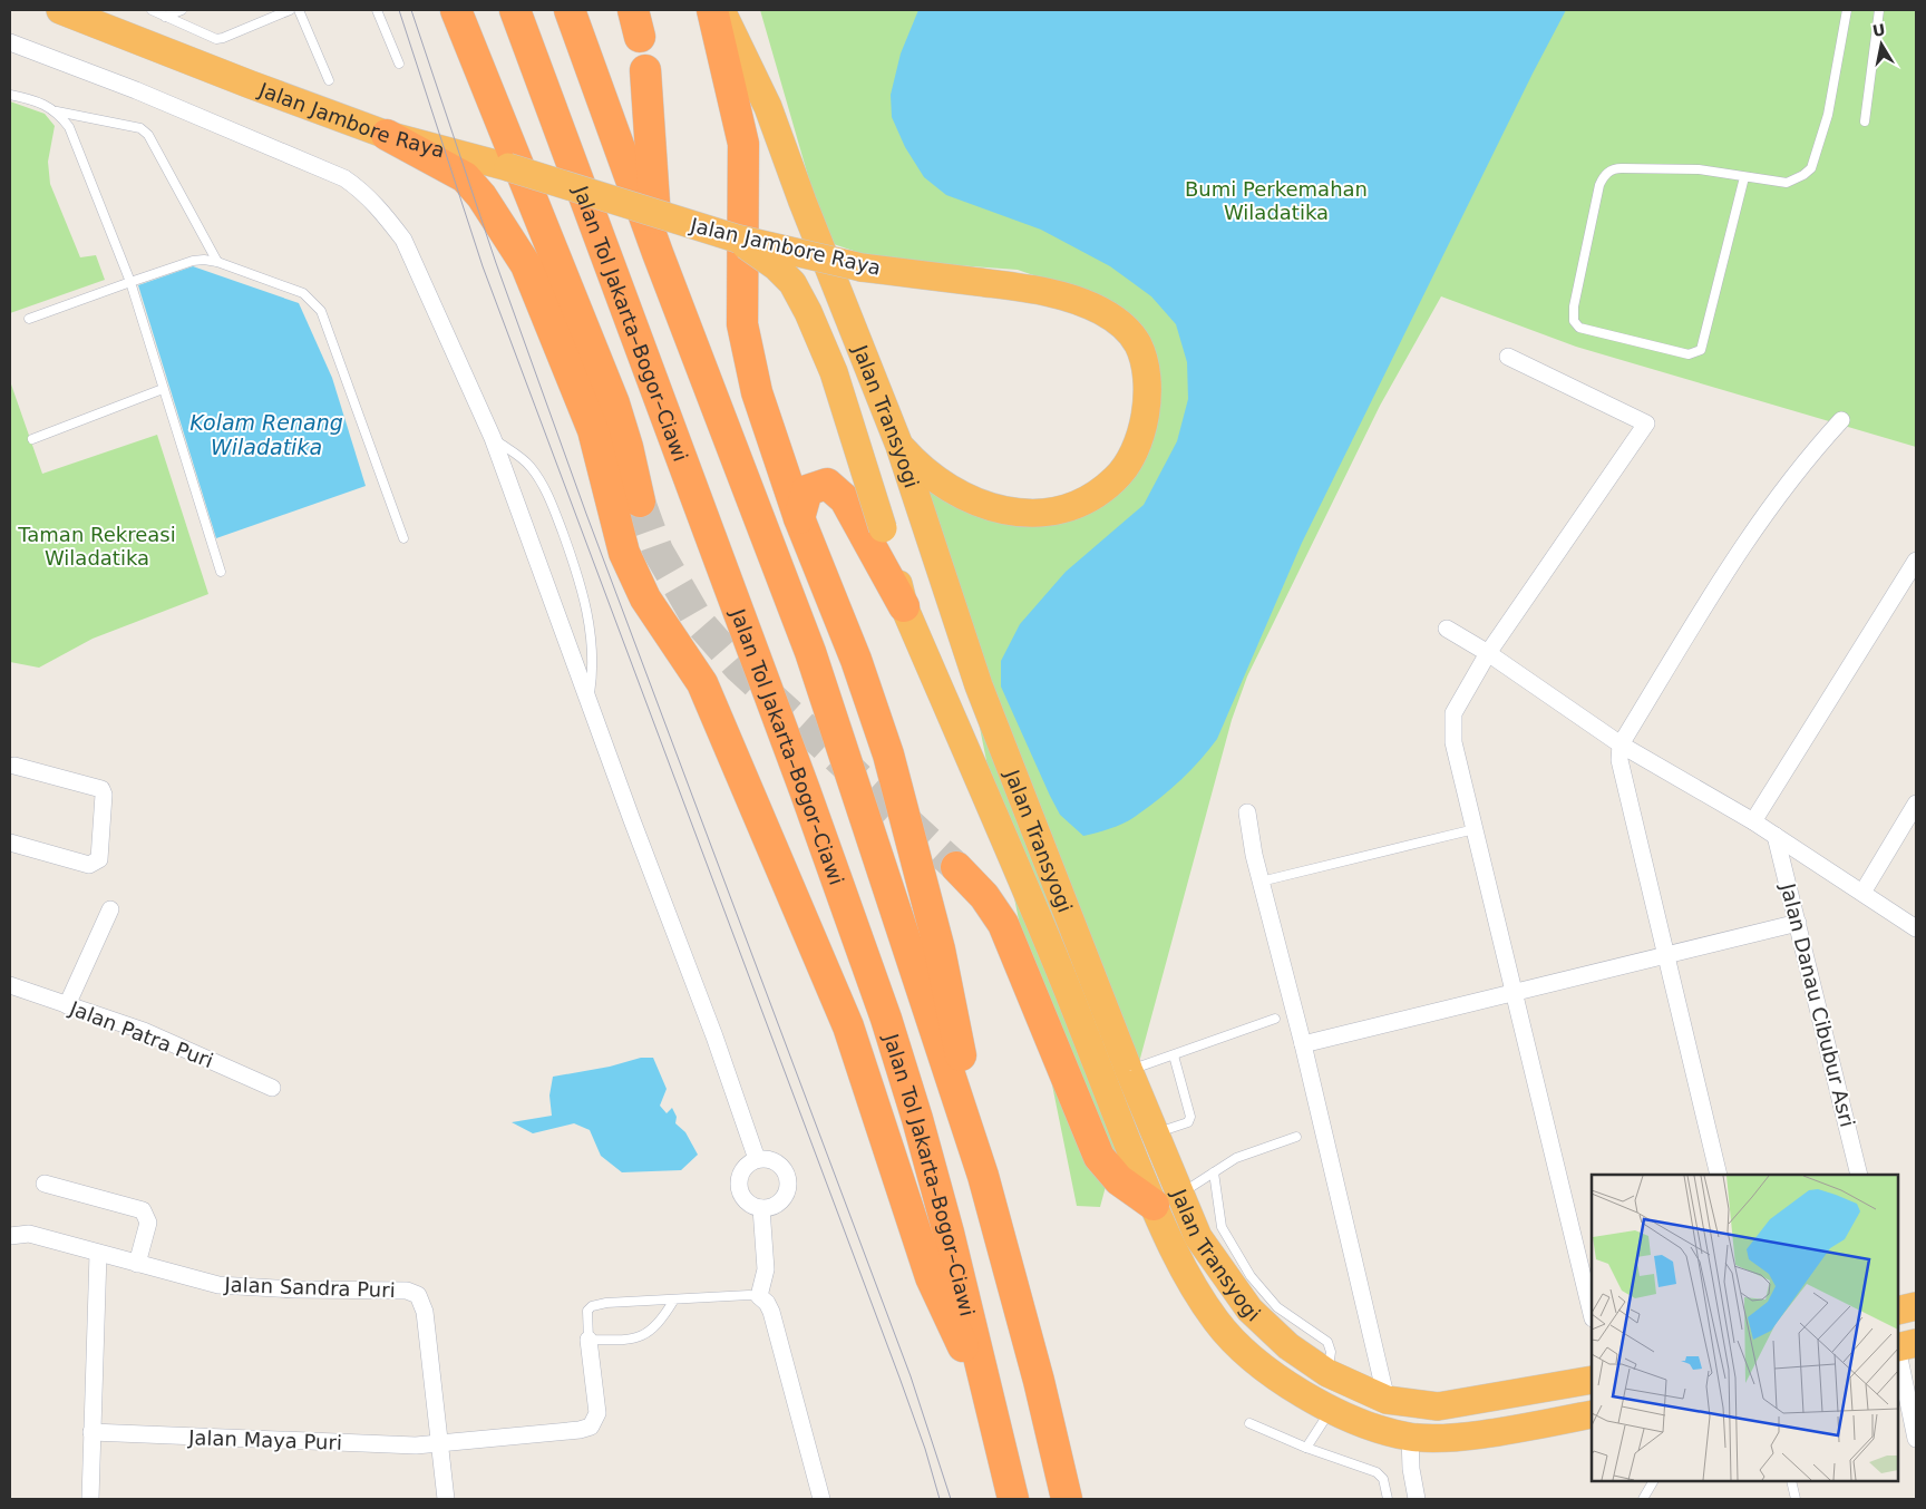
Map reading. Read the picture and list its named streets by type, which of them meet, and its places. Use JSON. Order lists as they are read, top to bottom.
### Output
{
  "streets": {
    "highway": ["Jalan Jambore Raya", "Jalan Tol Jakarta–Bogor–Ciawi", "Jalan Transyogi"],
    "street": [
      "Jalan Danau Cibubur Asri",
      "Jalan Patra Puri",
      "Jalan Sandra Puri",
      "Jalan Maya Puri"
    ]
  },
  "crossings": [
    ["Jalan Jambore Raya", "Jalan Transyogi"],
    ["Jalan Sandra Puri", "Jalan Maya Puri"]
  ],
  "water": ["Kolam Renang Wiladatika"],
  "parks": ["Bumi Perkemahan Wiladatika", "Taman Rekreasi Wiladatika"],
  "north": "top"
}
